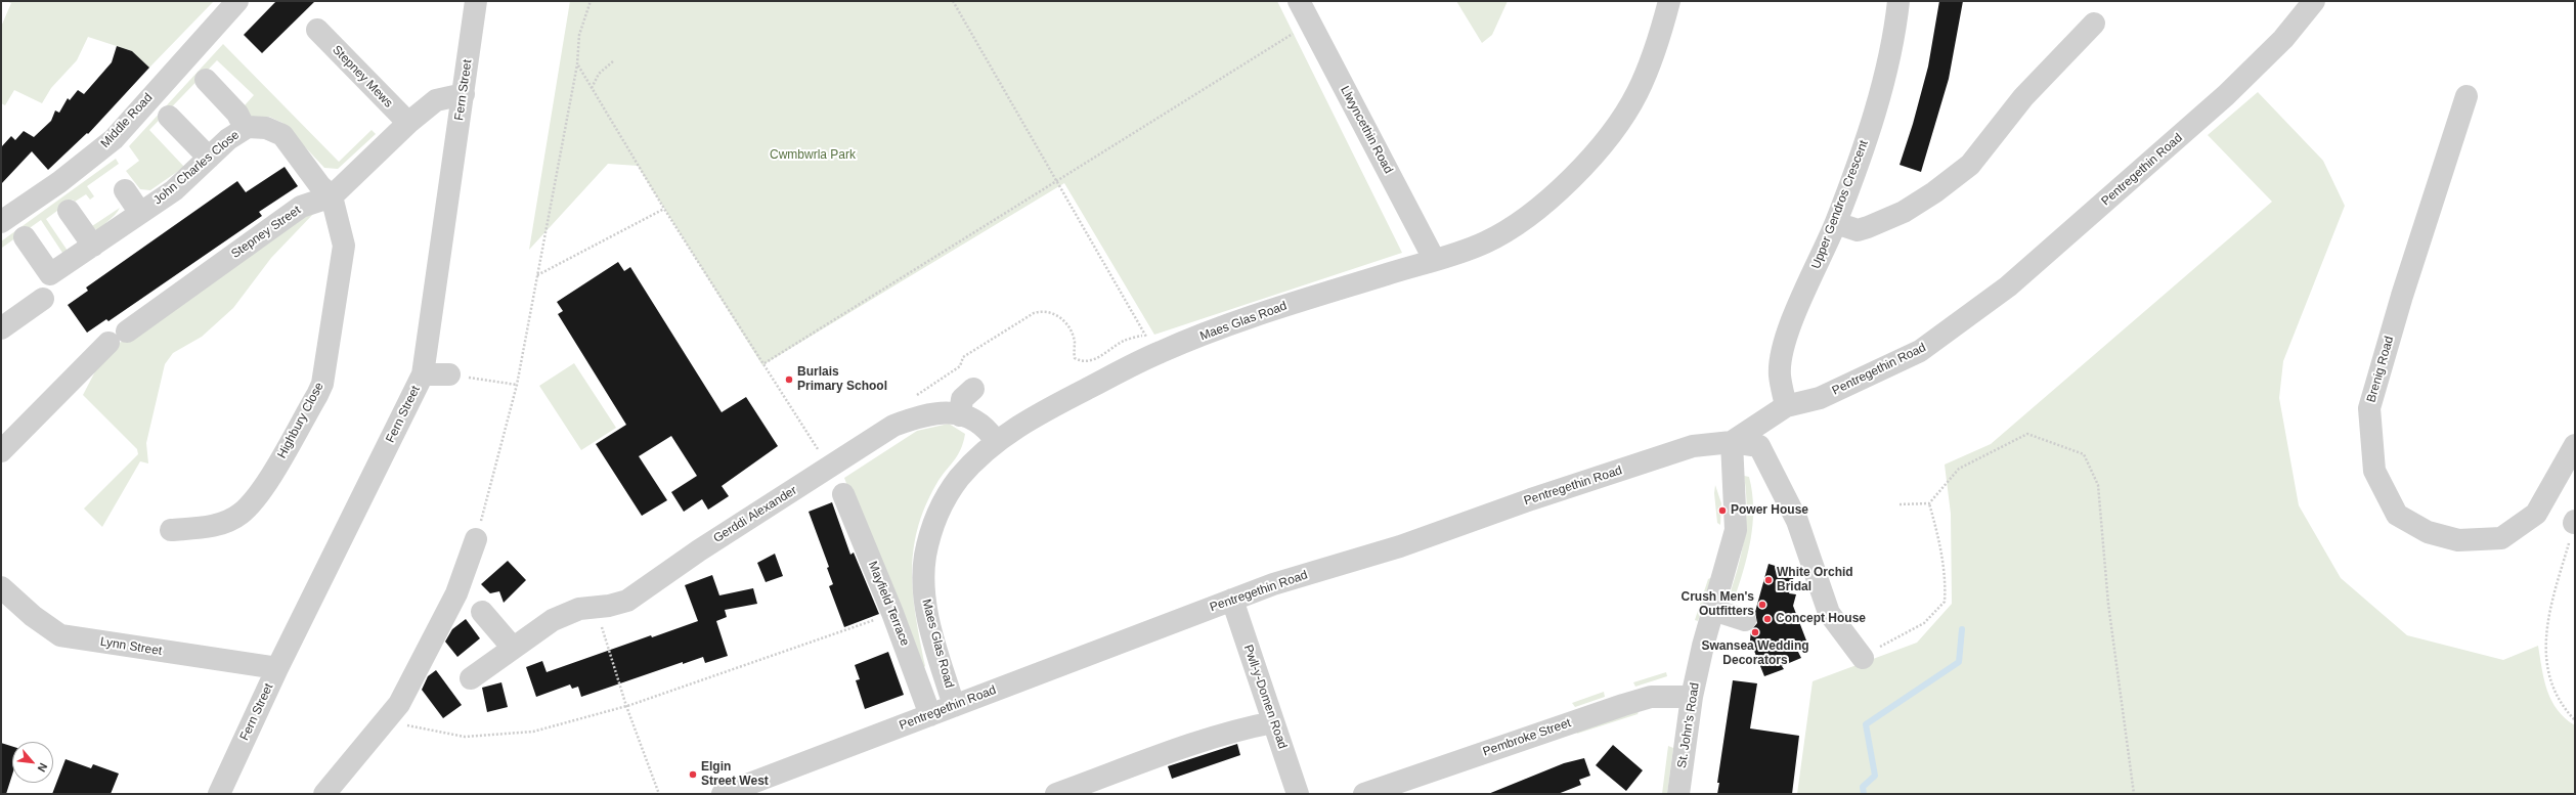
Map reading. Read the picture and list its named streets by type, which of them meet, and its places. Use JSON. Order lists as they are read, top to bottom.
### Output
{
  "streets": {
    "street": [
      "Stepney Mews",
      "Fern Street",
      "Middle Road",
      "Llwyncethin Road",
      "John Charles Close",
      "Pentregethin Road",
      "Upper Gendros Crescent",
      "Stepney Street",
      "Maes Glas Road",
      "Brenig Road",
      "Highbury Close",
      "Gerddi Alexander",
      "Mayfield Terrace",
      "Lynn Street",
      "Pwll-y-Domen Road",
      "St. John's Road",
      "Pembroke Street"
    ]
  },
  "crossings": [
    ["Stepney Mews", "Stepney Street"],
    ["Fern Street", "Stepney Street"],
    ["Fern Street", "Lynn Street"],
    ["Llwyncethin Road", "Maes Glas Road"],
    ["John Charles Close", "Stepney Street"],
    ["John Charles Close", "Highbury Close"],
    ["Pentregethin Road", "Upper Gendros Crescent"],
    ["Pentregethin Road", "Maes Glas Road"],
    ["Pentregethin Road", "Mayfield Terrace"],
    ["Pentregethin Road", "Pwll-y-Domen Road"],
    ["Pentregethin Road", "St. John's Road"],
    ["Stepney Street", "Highbury Close"],
    ["Maes Glas Road", "Gerddi Alexander"],
    ["St. John's Road", "Pembroke Street"]
  ],
  "parks": ["Cwmbwrla Park"],
  "places": [
    "Burlais Primary School",
    "Power House",
    "White Orchid Bridal",
    "Crush Men's Outfitters",
    "Concept House",
    "Swansea Wedding Decorators",
    "Elgin Street West"
  ],
  "north": "bottom right"
}
